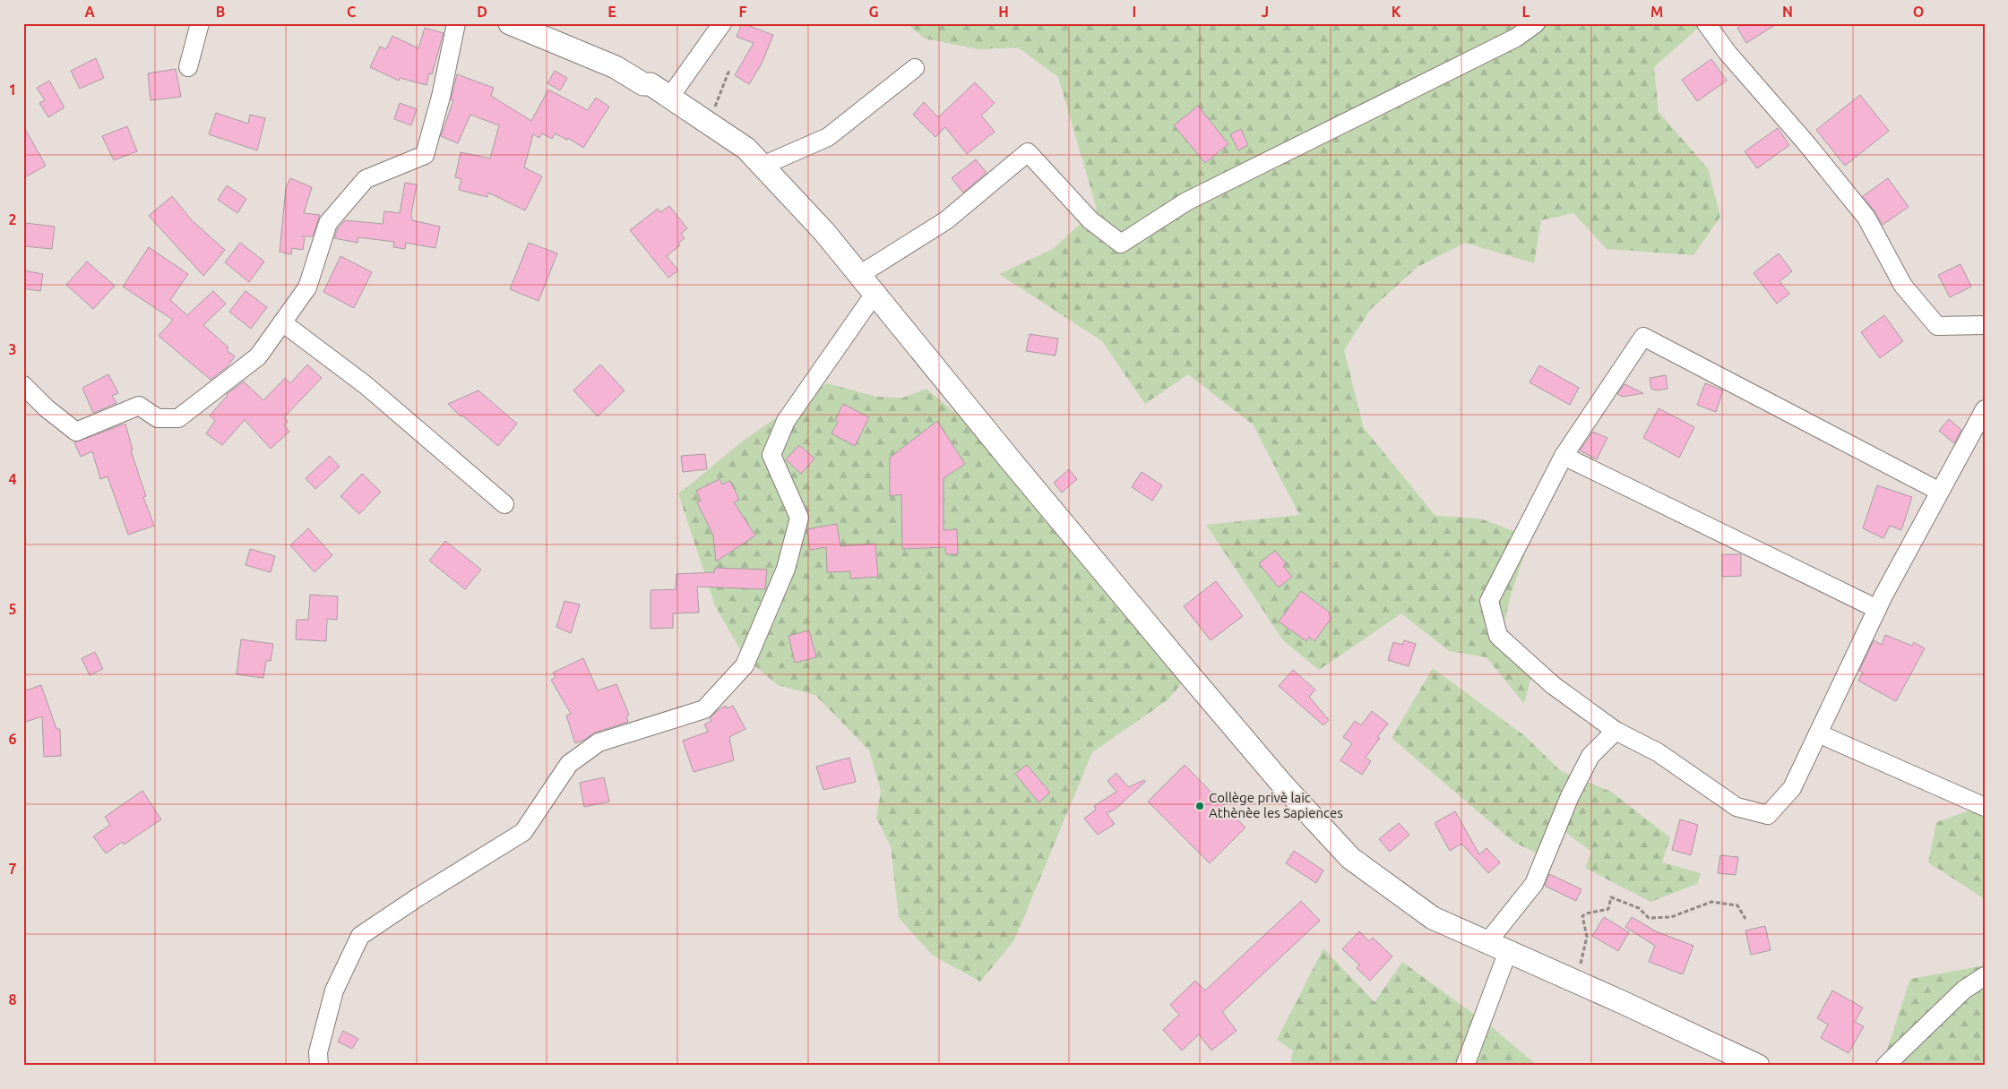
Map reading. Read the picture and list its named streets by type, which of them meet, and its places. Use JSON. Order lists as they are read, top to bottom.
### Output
{
  "places": ["Collège privè laic Athènèe les Sapiences"],
  "grid": {
    "columns": [
      "A",
      "B",
      "C",
      "D",
      "E",
      "F",
      "G",
      "H",
      "I",
      "J",
      "K",
      "L",
      "M",
      "N",
      "O"
    ],
    "rows": [
      "1",
      "2",
      "3",
      "4",
      "5",
      "6",
      "7",
      "8"
    ]
  }
}
